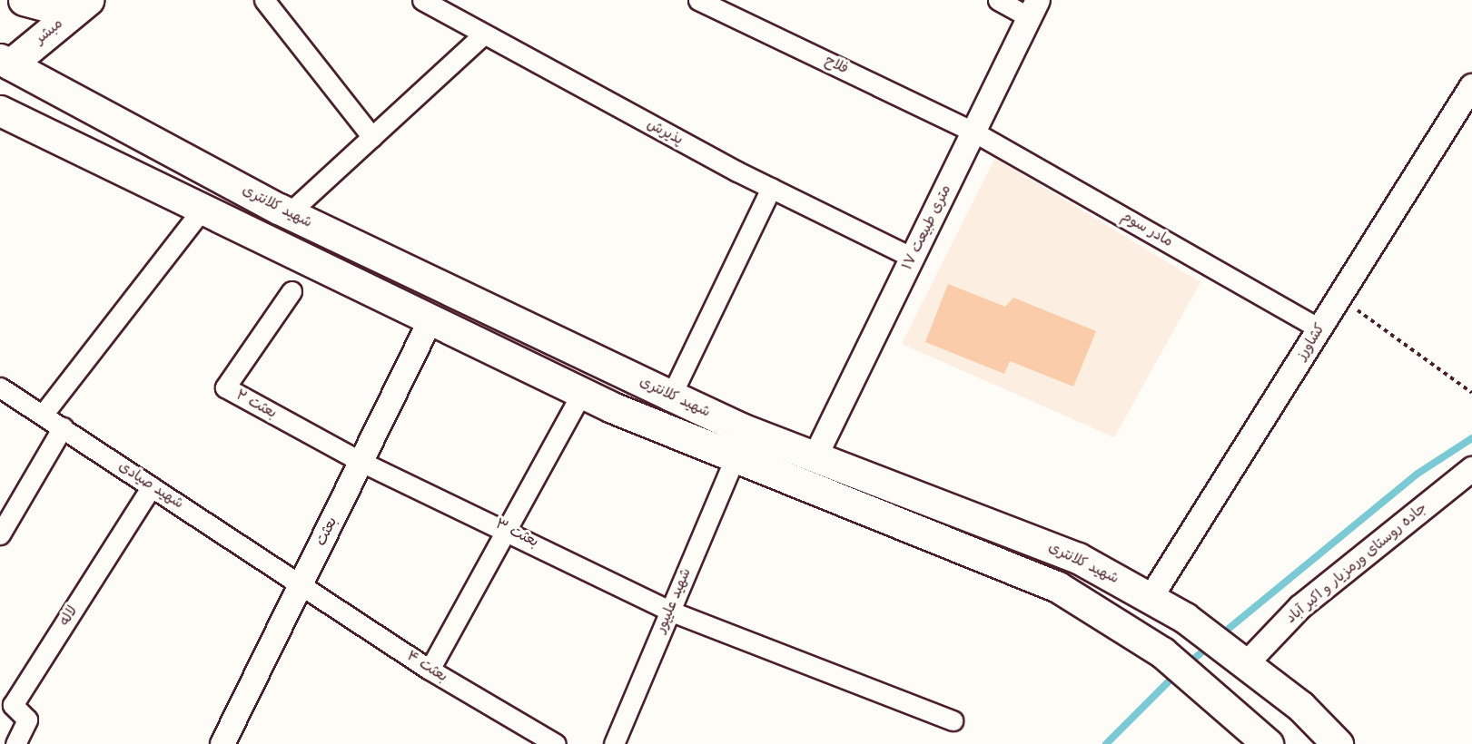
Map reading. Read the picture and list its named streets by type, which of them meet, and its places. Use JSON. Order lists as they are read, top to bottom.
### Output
{
  "streets": {
    "main road": ["مبشر", "شهید کلانتری"],
    "street": [
      "فلاح",
      "پذیرش",
      "۱۷ متری طبیعت",
      "مادر سوم",
      "کشاورز",
      "بعثت ۲",
      "شهید صیادی",
      "بعثت",
      "بعثت ۳",
      "جاده روستای ورمزیار و اکبر آباد",
      "شهید علیپور",
      "لاله",
      "بعثت ۴"
    ]
  },
  "crossings": [
    ["مبشر", "شهید کلانتری"],
    ["فلاح", "۱۷ متری طبیعت"],
    ["فلاح", "مادر سوم"],
    ["پذیرش", "۱۷ متری طبیعت"],
    ["شهید کلانتری", "۱۷ متری طبیعت"],
    ["شهید کلانتری", "کشاورز"],
    ["شهید کلانتری", "جاده روستای ورمزیار و اکبر آباد"],
    ["۱۷ متری طبیعت", "مادر سوم"],
    ["مادر سوم", "کشاورز"],
    ["بعثت ۲", "بعثت"],
    ["بعثت ۲", "بعثت ۳"],
    ["شهید صیادی", "بعثت"],
    ["شهید صیادی", "لاله"],
    ["شهید صیادی", "بعثت ۴"],
    ["بعثت", "بعثت ۳"],
    ["بعثت", "بعثت ۴"],
    ["بعثت ۳", "شهید علیپور"]
  ]
}
